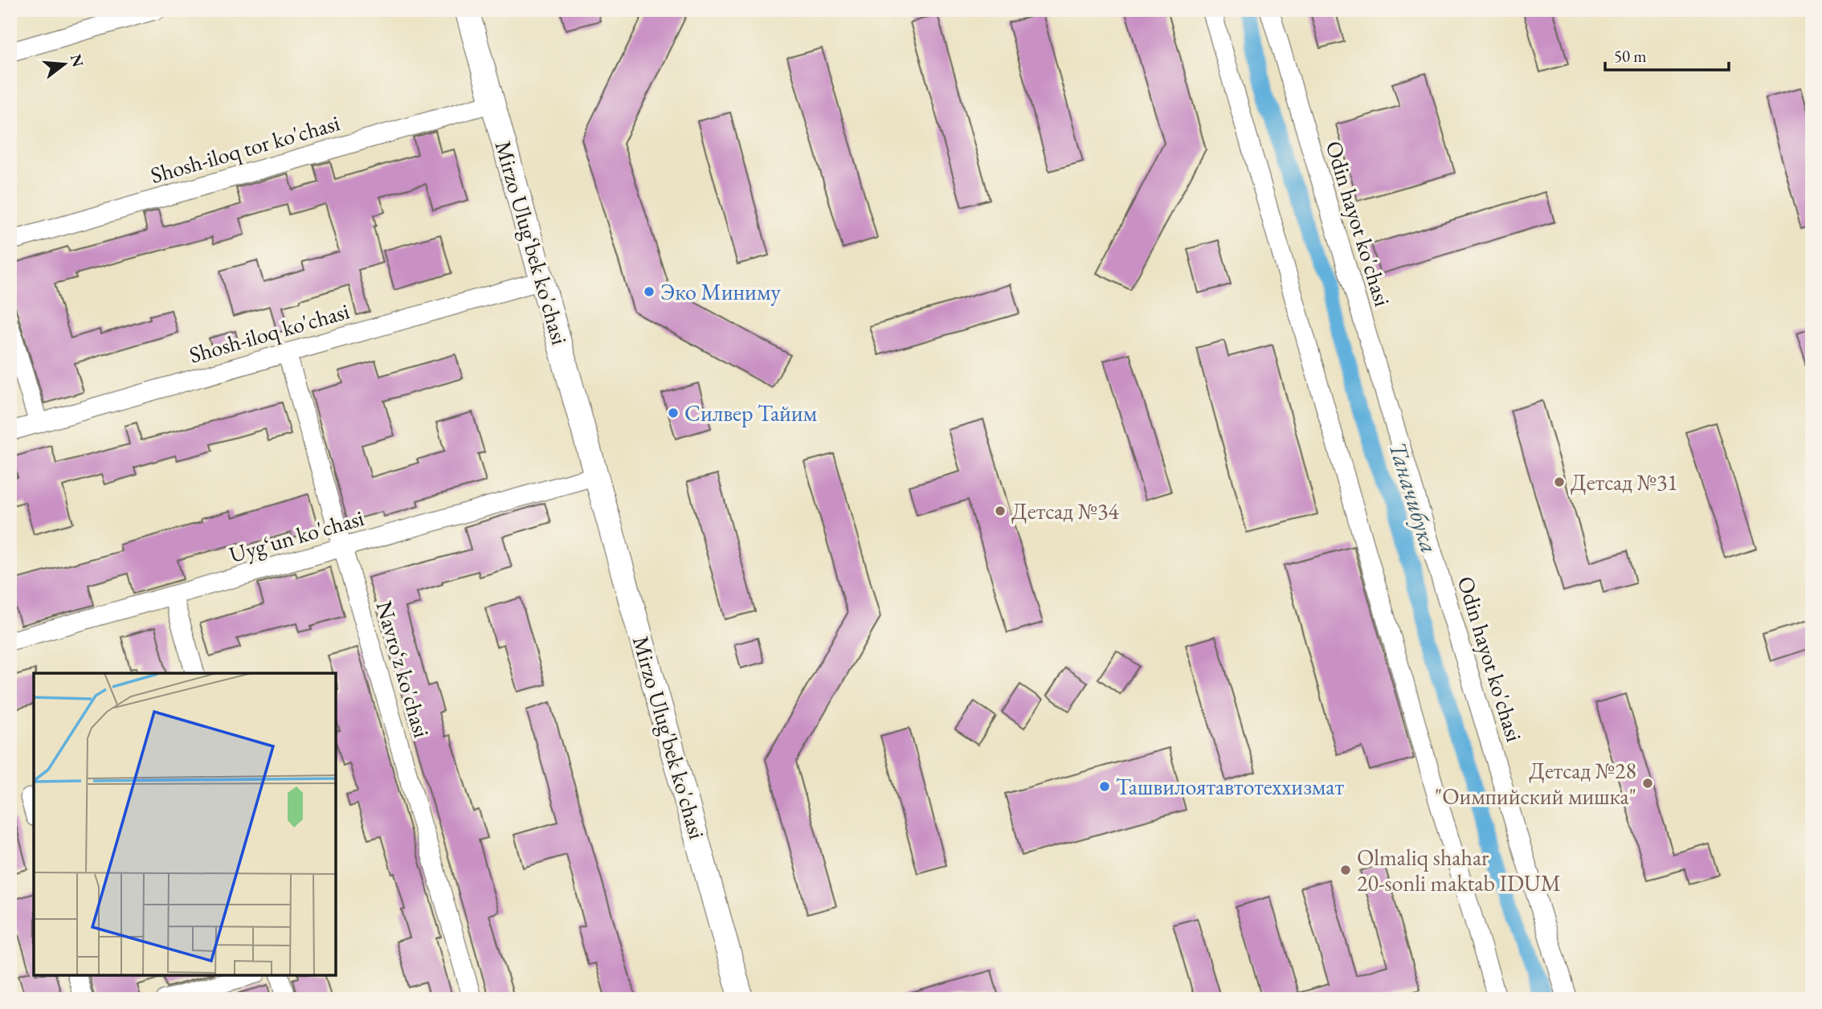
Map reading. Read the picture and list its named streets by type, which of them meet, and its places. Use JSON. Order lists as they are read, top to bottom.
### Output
{
  "streets": {
    "main road": ["Mirzo Ulug‘bek ko'chasi", "Mirzo Ulug'bek ko'chasi"],
    "street": [
      "Shosh-iloq tor ko'chasi",
      "Odin hayot ko'chasi",
      "Shosh-iloq ko'chasi",
      "Uyg‘un ko'chasi",
      "Navro‘z ko'chasi"
    ]
  },
  "crossings": [
    ["Shosh-iloq tor ko'chasi", "Mirzo Ulug‘bek ko'chasi"],
    ["Mirzo Ulug‘bek ko'chasi", "Shosh-iloq ko'chasi"],
    ["Mirzo Ulug‘bek ko'chasi", "Uyg‘un ko'chasi"],
    ["Mirzo Ulug‘bek ko'chasi", "Mirzo Ulug'bek ko'chasi"],
    ["Shosh-iloq ko'chasi", "Navro‘z ko'chasi"],
    ["Uyg‘un ko'chasi", "Navro‘z ko'chasi"],
    ["Uyg‘un ko'chasi", "Mirzo Ulug'bek ko'chasi"]
  ],
  "water": ["Таначибука"],
  "places": [
    "Эко Миниму",
    "Силвер Тайим",
    "Детсад №31",
    "Детсад №34",
    "Детсад №28 \"Оимпийский мишка\"",
    "Ташвилоятавтотеххизмат",
    "Olmaliq shahar 20-sonli maktab IDUM"
  ],
  "scale_bar": "50 m",
  "north": "right"
}
